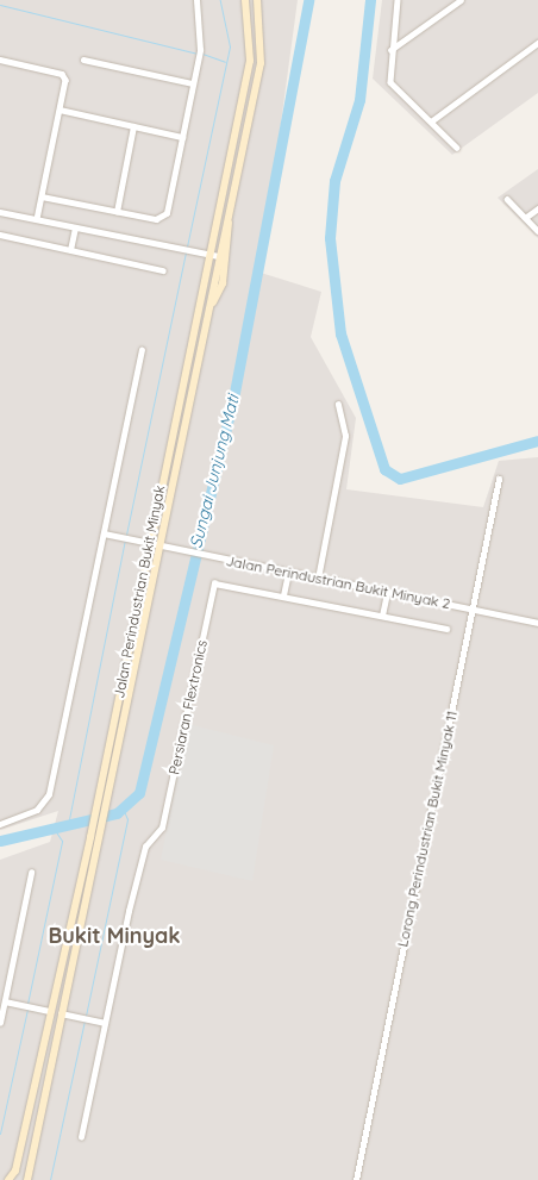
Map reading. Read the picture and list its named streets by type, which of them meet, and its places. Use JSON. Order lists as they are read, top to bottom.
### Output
{
  "streets": {
    "main road": ["Jalan Perindustrian Bukit Minyak"],
    "street": ["Jalan Perindustrian Bukit Minyak 2", "Persiaran Flextronics", "Lorong Perindustrian Bukit Minyak 11"]
  },
  "crossings": [
    ["Jalan Perindustrian Bukit Minyak 2", "Jalan Perindustrian Bukit Minyak"],
    ["Jalan Perindustrian Bukit Minyak 2", "Lorong Perindustrian Bukit Minyak 11"]
  ],
  "districts": ["Bukit Minyak"],
  "water": ["Sungai Junjung Mati"]
}
